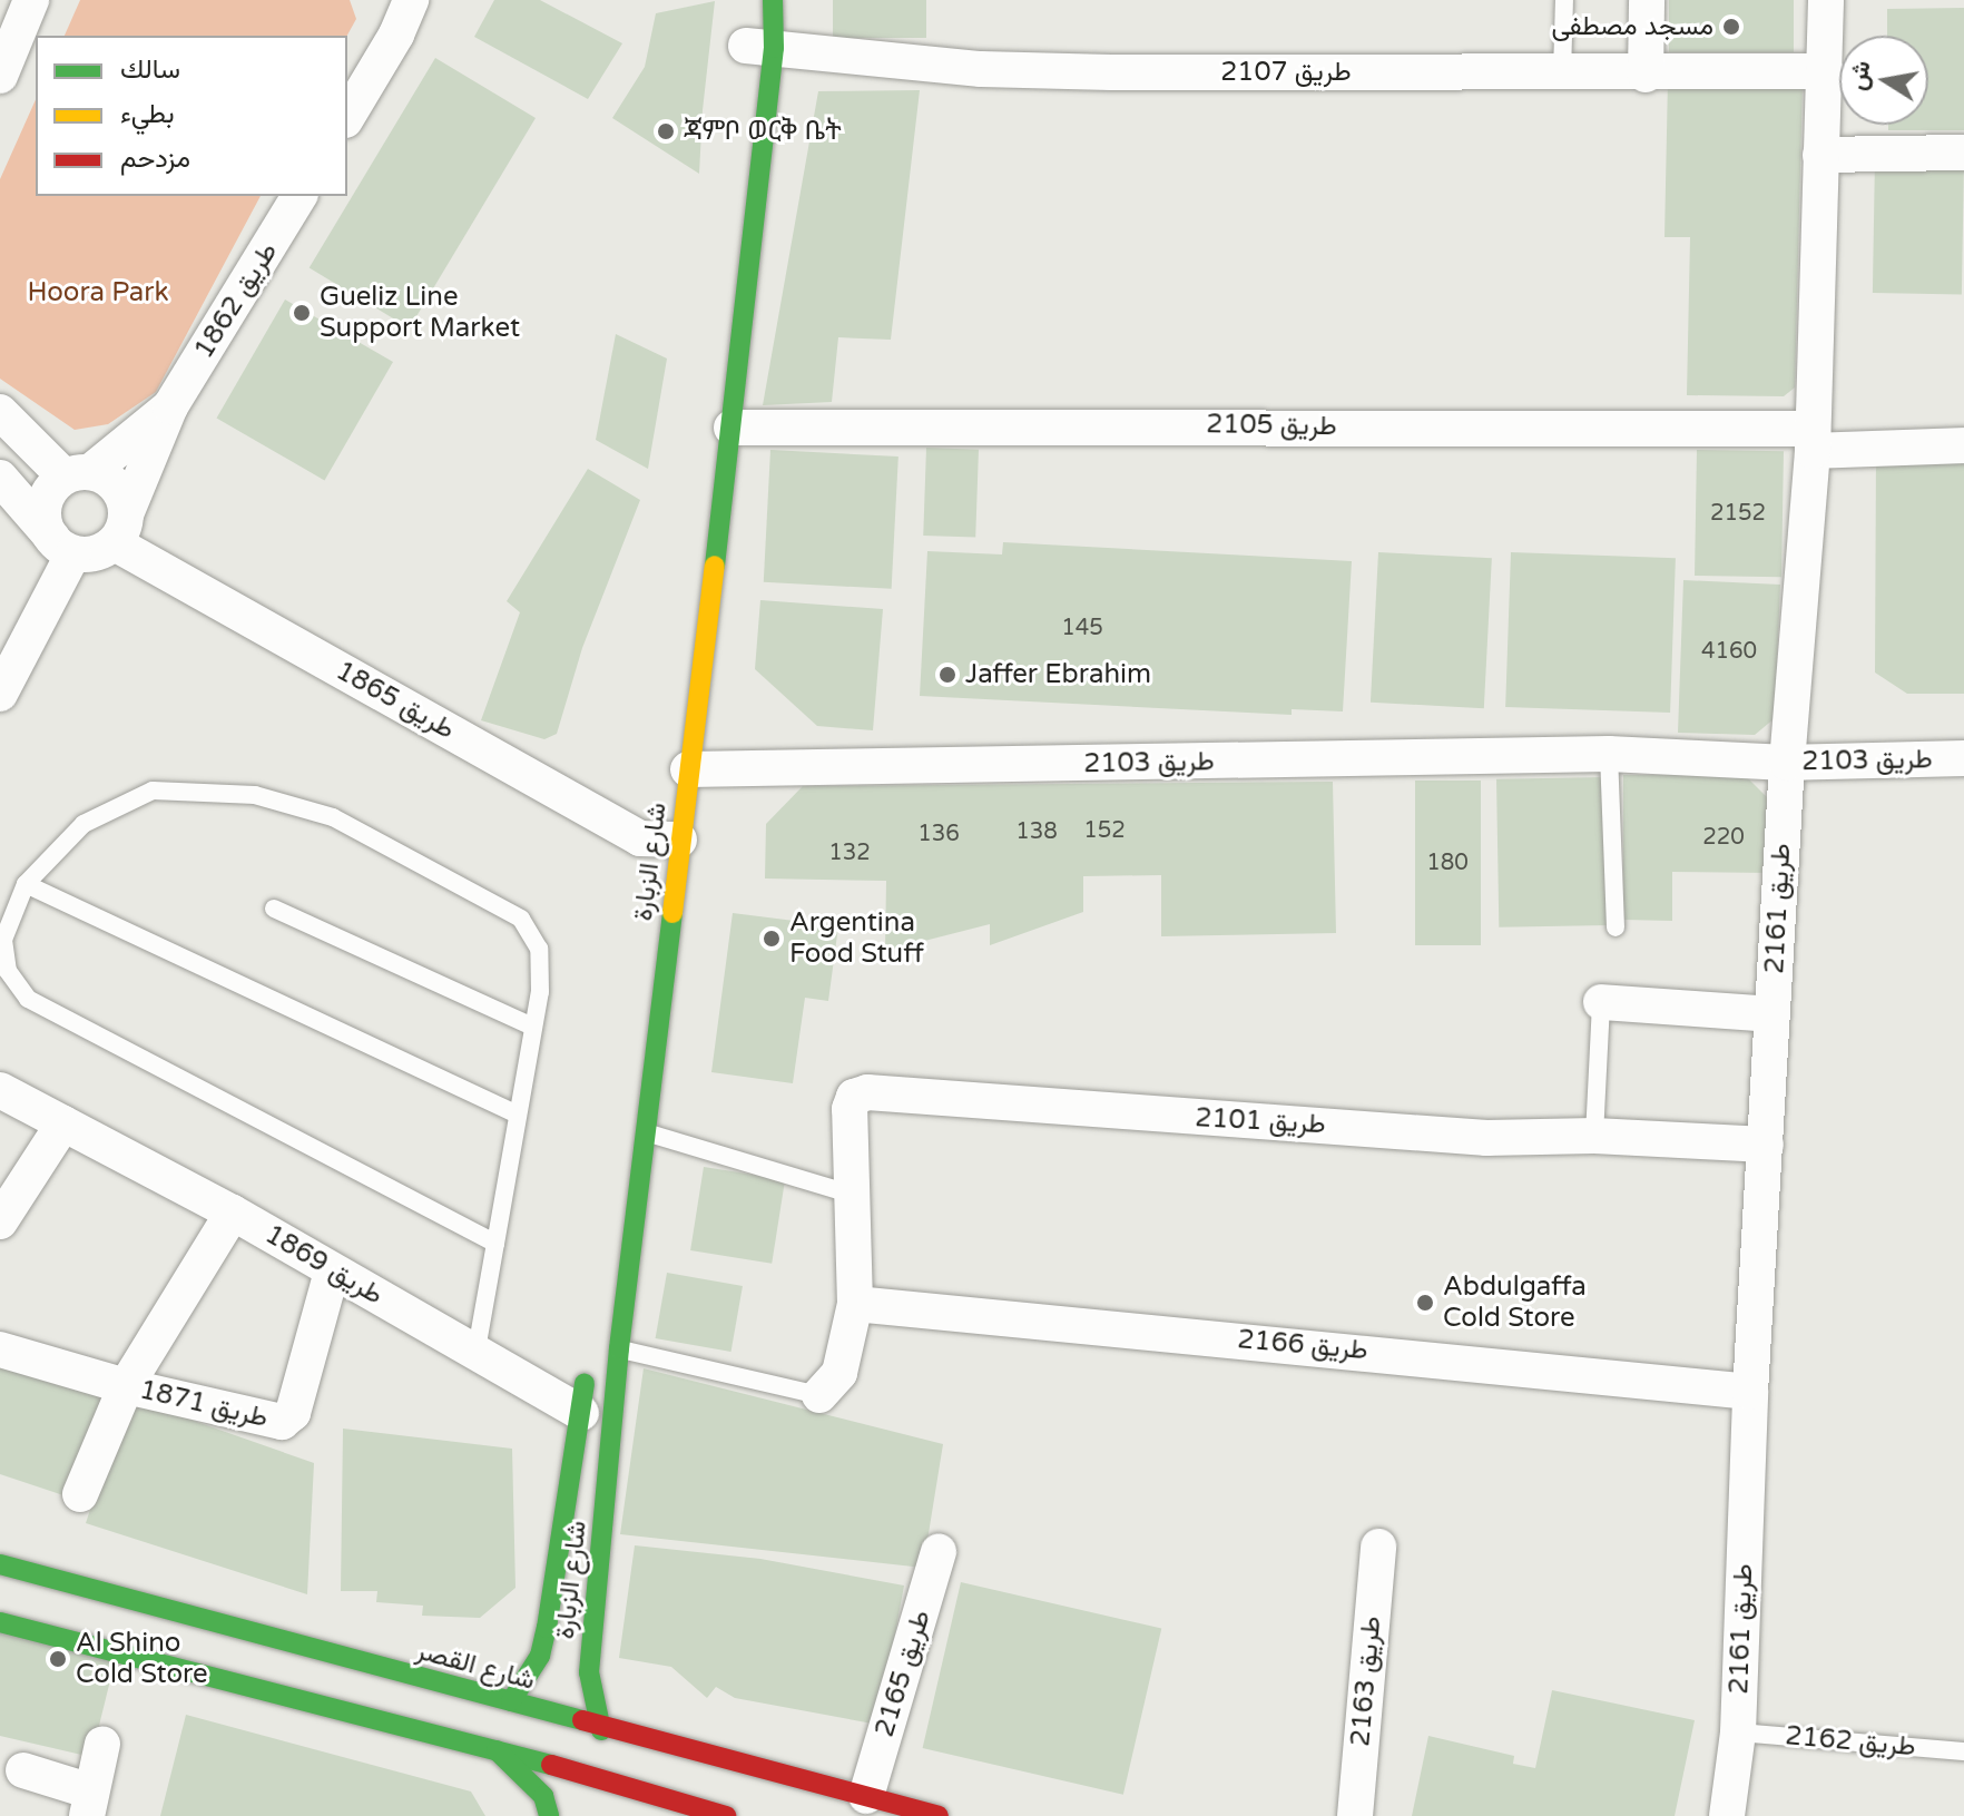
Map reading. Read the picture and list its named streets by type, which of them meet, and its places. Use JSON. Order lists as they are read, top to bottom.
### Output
{
  "streets": {
    "street": [
      "طريق 2107",
      "طريق 1862",
      "طريق 2105",
      "طريق 1865",
      "طريق 2103",
      "شارع الزبارة",
      "طريق 2161",
      "طريق 2101",
      "طريق 1869",
      "طريق 2166",
      "طريق 1871",
      "شارع القصر",
      "طريق 2165",
      "طريق 2163"
    ],
    "lane": ["طريق 2162"]
  },
  "crossings": [
    ["طريق 2107", "شارع الزبارة"],
    ["طريق 2107", "طريق 2161"],
    ["طريق 1862", "طريق 1865"],
    ["طريق 2105", "شارع الزبارة"],
    ["طريق 2105", "طريق 2161"],
    ["طريق 1865", "شارع الزبارة"],
    ["طريق 2103", "شارع الزبارة"],
    ["طريق 2103", "طريق 2161"],
    ["شارع الزبارة", "طريق 2101"],
    ["شارع الزبارة", "طريق 1869"],
    ["شارع الزبارة", "شارع القصر"],
    ["طريق 2161", "طريق 2101"],
    ["طريق 2161", "طريق 2166"],
    ["طريق 2161", "طريق 2162"],
    ["طريق 2101", "طريق 2166"],
    ["طريق 1869", "طريق 1871"],
    ["شارع القصر", "طريق 2165"]
  ],
  "parks": ["Hoora Park"],
  "places": [
    "مسجد مصطفى",
    "ጃምቦ ወርቅ ቤት",
    "Gueliz Line Support Market",
    "Jaffer Ebrahim",
    "Argentina Food Stuff",
    "Abdulgaffa Cold Store",
    "Al Shino Cold Store"
  ],
  "house_numbers": [
    "2152",
    "145",
    "4160",
    "152",
    "138",
    "136",
    "220",
    "132",
    "180"
  ],
  "legend": ["سالك", "بطيء", "مزدحم"],
  "north": "left"
}
